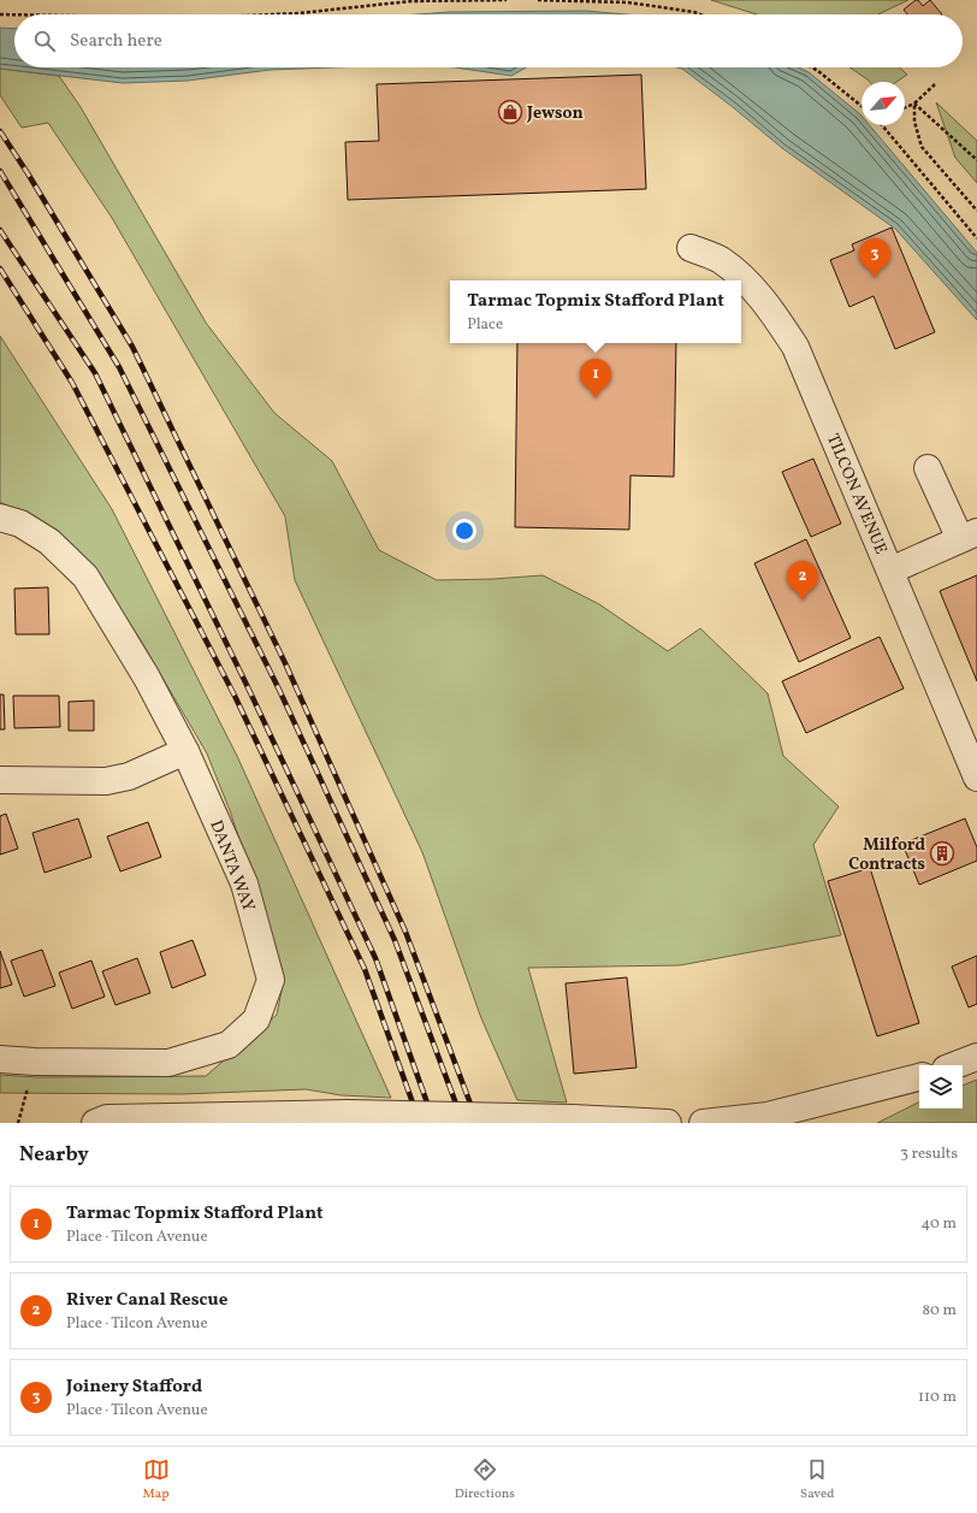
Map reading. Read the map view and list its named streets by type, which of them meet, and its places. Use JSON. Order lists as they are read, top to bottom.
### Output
{
  "streets": {
    "street": ["TILCON AVENUE", "DANTA WAY"]
  },
  "places": {
    "shop": ["Jewson"],
    "building": ["Milford Contracts"]
  },
  "north": "top right",
  "page": {
    "search": "Search here",
    "pins": ["3", "1", "2"],
    "popup": ["Tarmac Topmix Stafford Plant", "Place"],
    "heading": ["Nearby", "3 results"],
    "list": [
      {
        "mark": "1",
        "name": "Tarmac Topmix Stafford Plant",
        "note": "Place · Tilcon Avenue",
        "value": "40 m"
      },
      {
        "mark": "2",
        "name": "River Canal Rescue",
        "note": "Place · Tilcon Avenue",
        "value": "80 m"
      },
      {
        "mark": "3",
        "name": "Joinery Stafford",
        "note": "Place · Tilcon Avenue",
        "value": "110 m"
      }
    ],
    "nav": ["Map", "Directions", "Saved"]
  }
}
